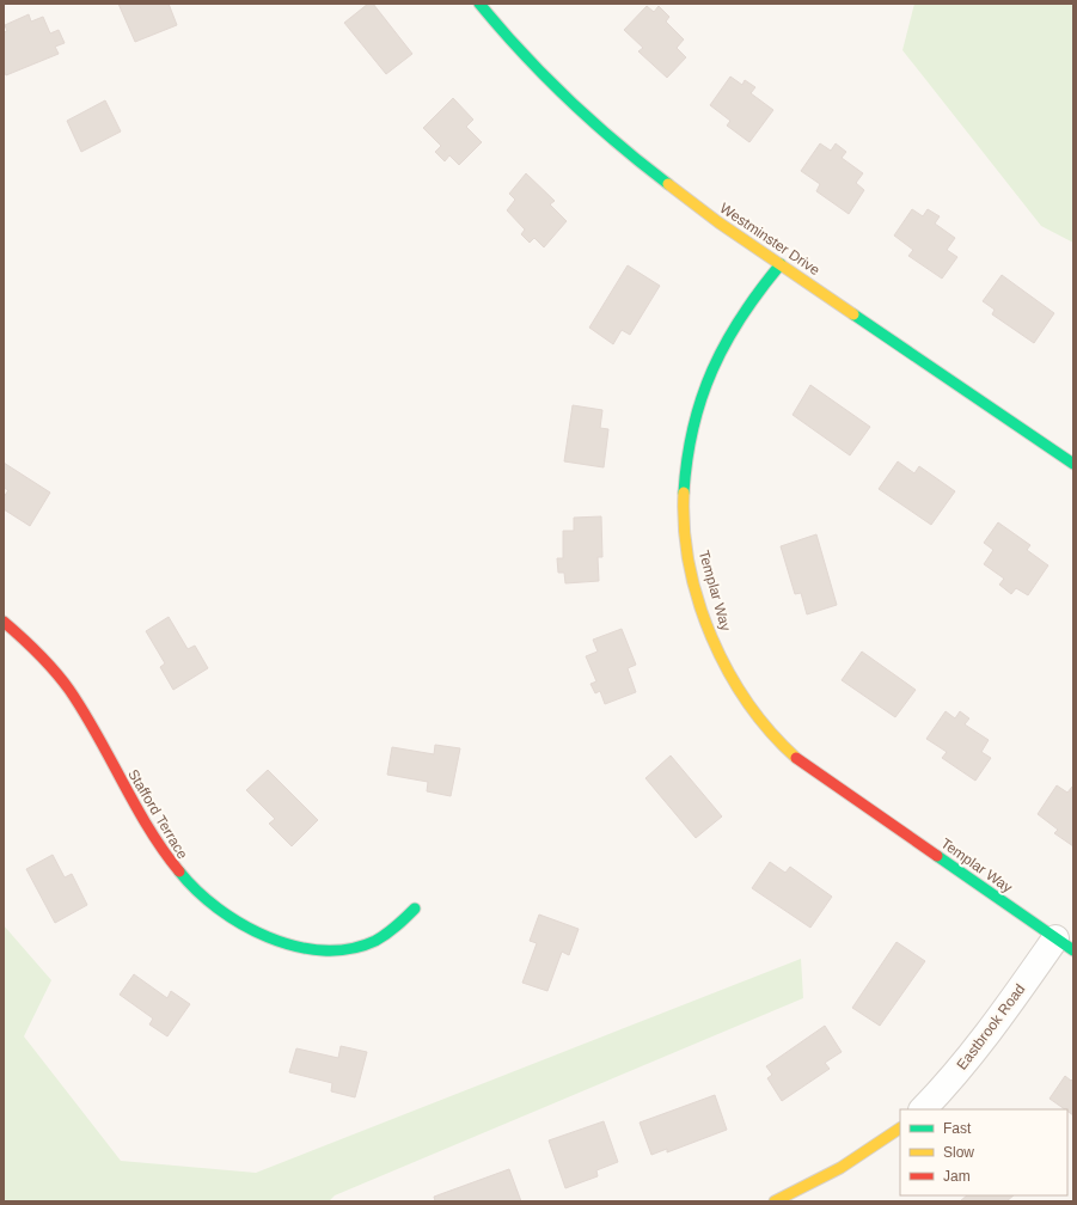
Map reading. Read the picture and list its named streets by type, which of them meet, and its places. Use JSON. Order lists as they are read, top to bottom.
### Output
{
  "streets": {
    "street": [
      "Westminster Drive",
      "Templar Way",
      "Stafford Terrace",
      "Eastbrook Road"
    ]
  },
  "crossings": [
    ["Westminster Drive", "Templar Way"],
    ["Templar Way", "Eastbrook Road"]
  ],
  "legend": ["Fast", "Slow", "Jam"]
}
